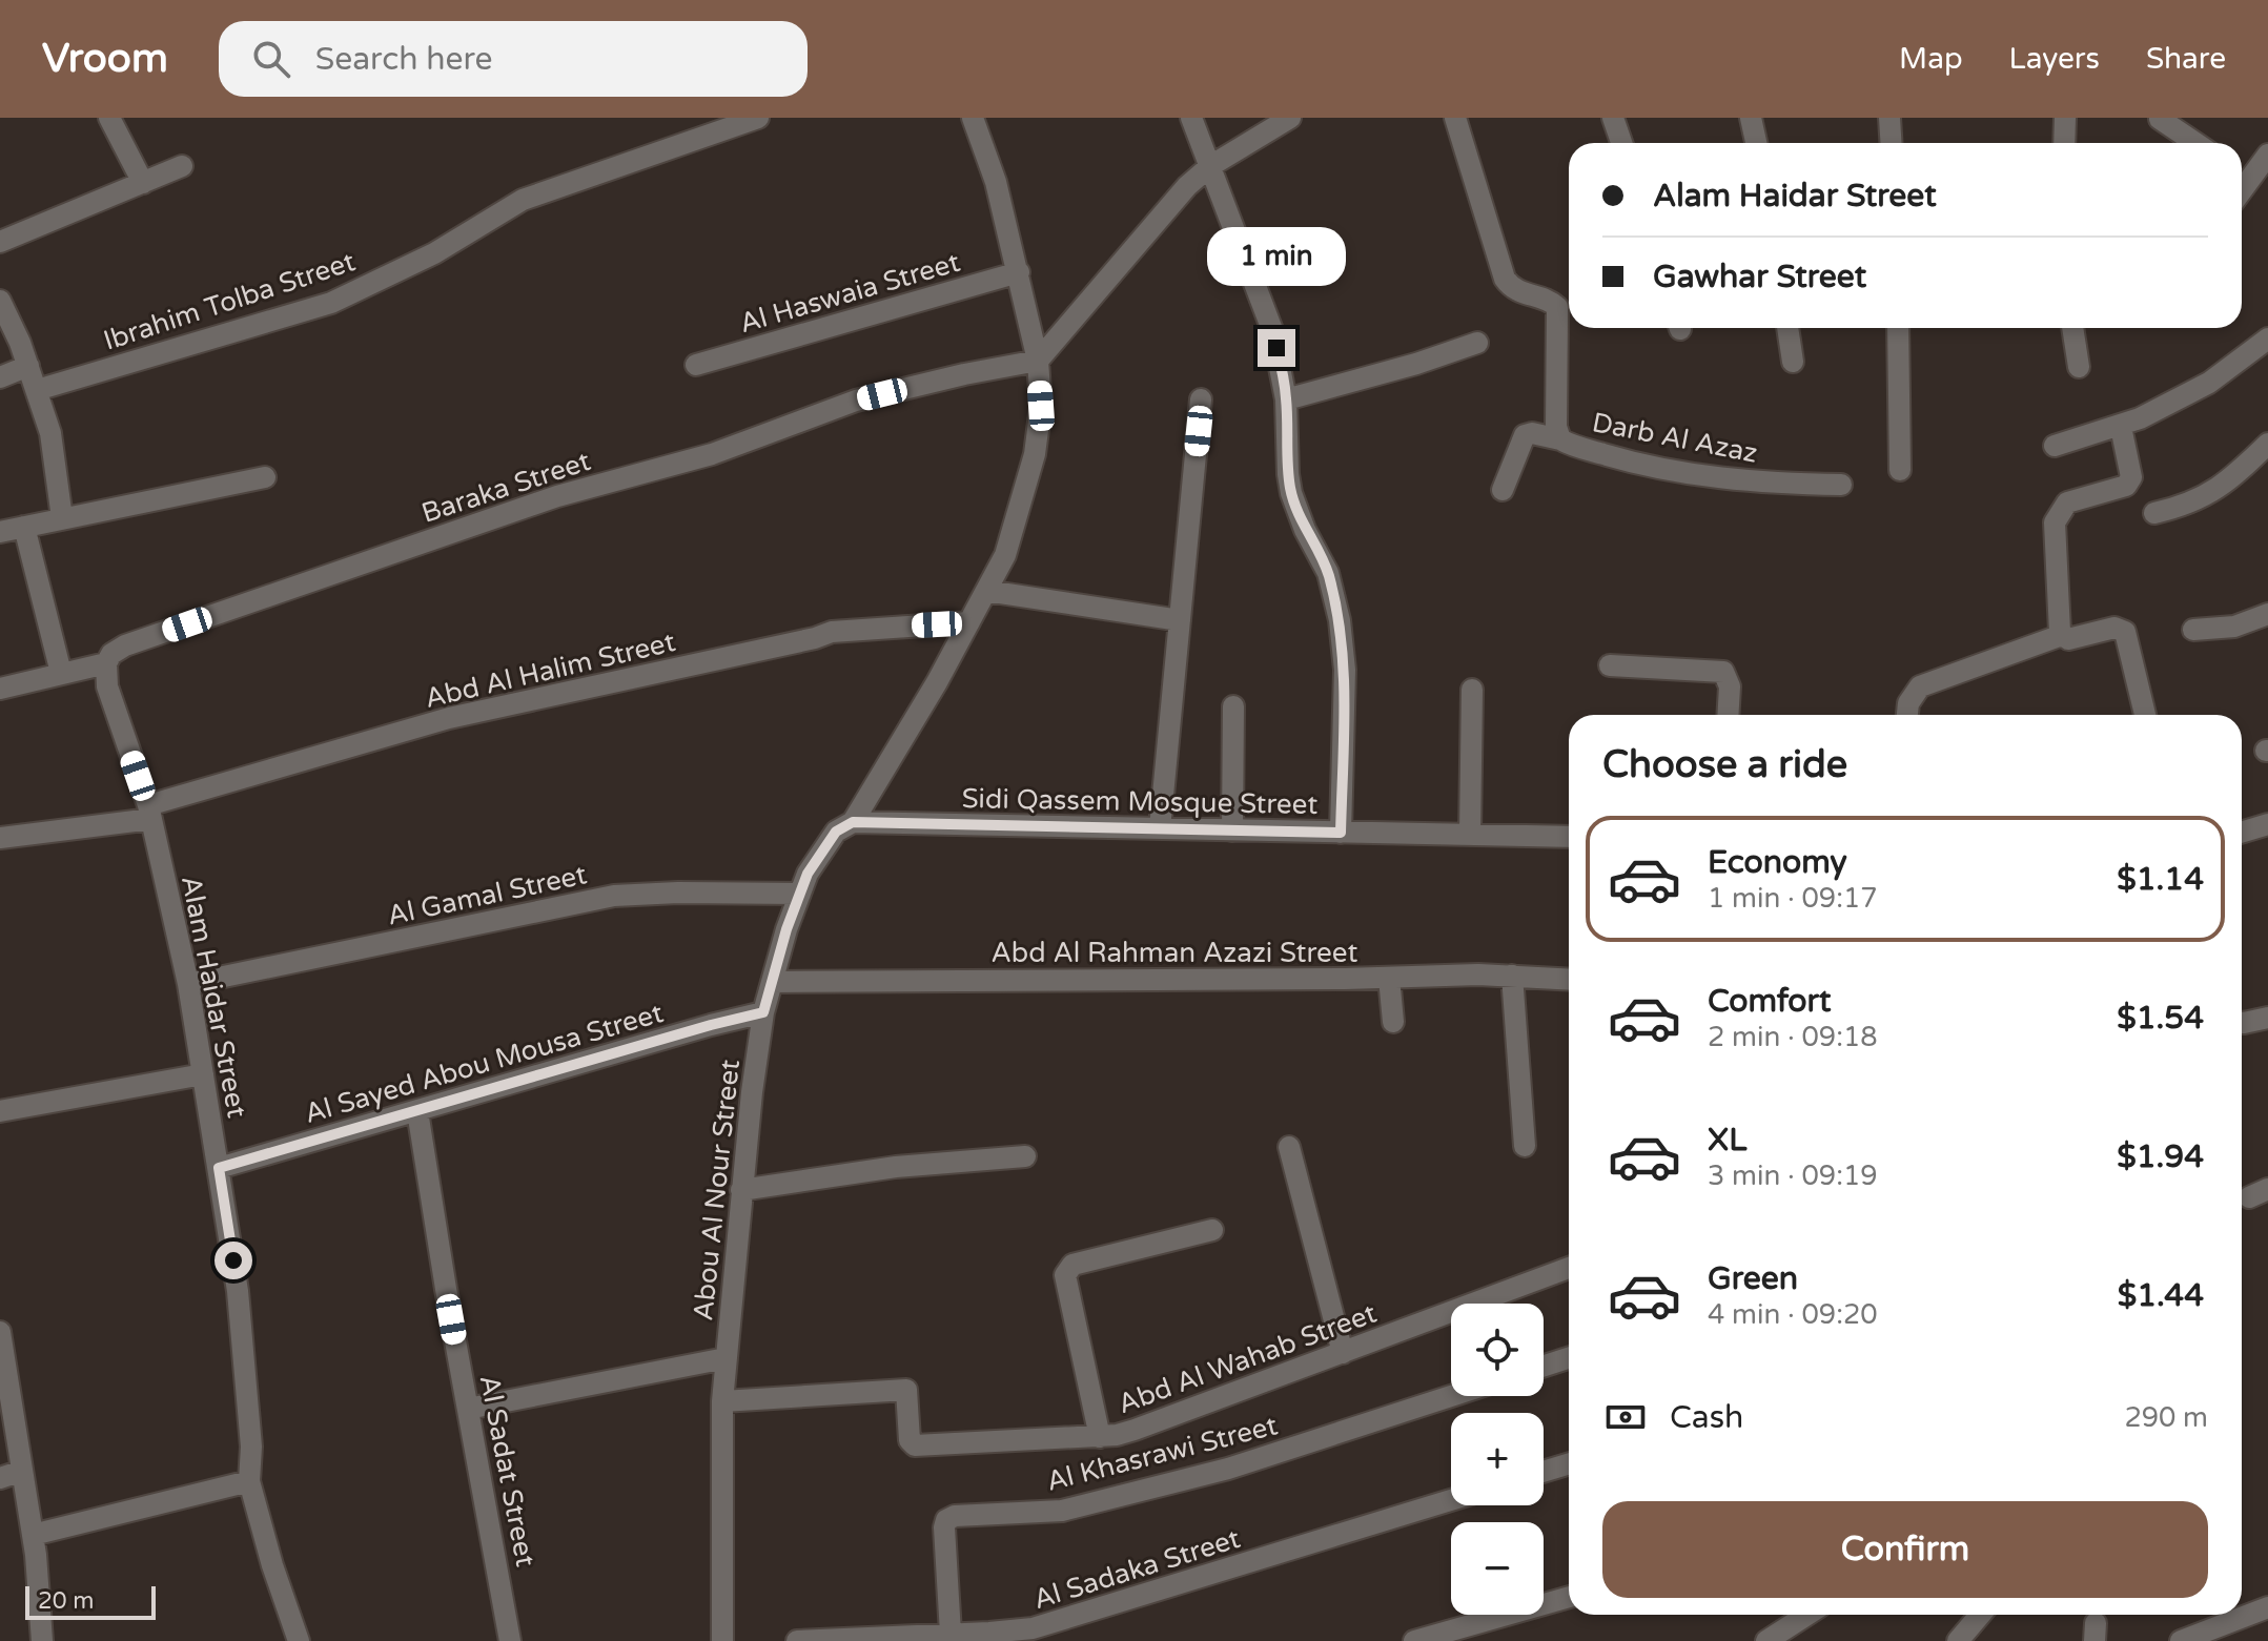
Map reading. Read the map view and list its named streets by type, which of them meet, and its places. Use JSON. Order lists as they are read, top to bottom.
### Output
{
  "streets": {
    "street": [
      "Al Haswaia Street",
      "Ibrahim Tolba Street",
      "Darb Al Azaz",
      "Baraka Street",
      "Abd Al Halim Street",
      "Sidi Qassem Mosque Street",
      "Al Gamal Street",
      "Abd Al Rahman Azazi Street",
      "Alam Haidar Street",
      "Al Sayed Abou Mousa Street",
      "Abou Al Nour Street",
      "Abd Al Wahab Street",
      "Al Khasrawi Street",
      "Al Sadat Street",
      "Al Sadaka Street"
    ]
  },
  "crossings": [
    ["Al Haswaia Street", "Abou Al Nour Street"],
    ["Baraka Street", "Alam Haidar Street"],
    ["Baraka Street", "Abou Al Nour Street"],
    ["Abd Al Halim Street", "Alam Haidar Street"],
    ["Abd Al Halim Street", "Abou Al Nour Street"],
    ["Sidi Qassem Mosque Street", "Abou Al Nour Street"],
    ["Al Gamal Street", "Alam Haidar Street"],
    ["Al Gamal Street", "Abou Al Nour Street"],
    ["Abd Al Rahman Azazi Street", "Abou Al Nour Street"],
    ["Alam Haidar Street", "Al Sayed Abou Mousa Street"],
    ["Al Sayed Abou Mousa Street", "Abou Al Nour Street"],
    ["Al Sayed Abou Mousa Street", "Al Sadat Street"],
    ["Abou Al Nour Street", "Abd Al Wahab Street"],
    ["Al Khasrawi Street", "Al Sadaka Street"]
  ],
  "scale_bar": "20 m",
  "page": {
    "header": "Vroom",
    "search": "Search here",
    "nav": ["Map", "Layers", "Share"],
    "banner": ["Alam Haidar Street", "Gawhar Street"],
    "bubble": "1 min",
    "heading": "Choose a ride",
    "list": [
      {
        "name": "Economy",
        "note": "1 min · 09:17",
        "value": "$1.14"
      },
      {
        "name": "Comfort",
        "note": "2 min · 09:18",
        "value": "$1.54"
      },
      {
        "name": "XL",
        "note": "3 min · 09:19",
        "value": "$1.94"
      },
      {
        "name": "Green",
        "note": "4 min · 09:20",
        "value": "$1.44"
      }
    ],
    "map_buttons": ["+", "−"],
    "pay": ["Cash", "290 m"],
    "buttons": "Confirm",
    "scale": "20 m"
  }
}
